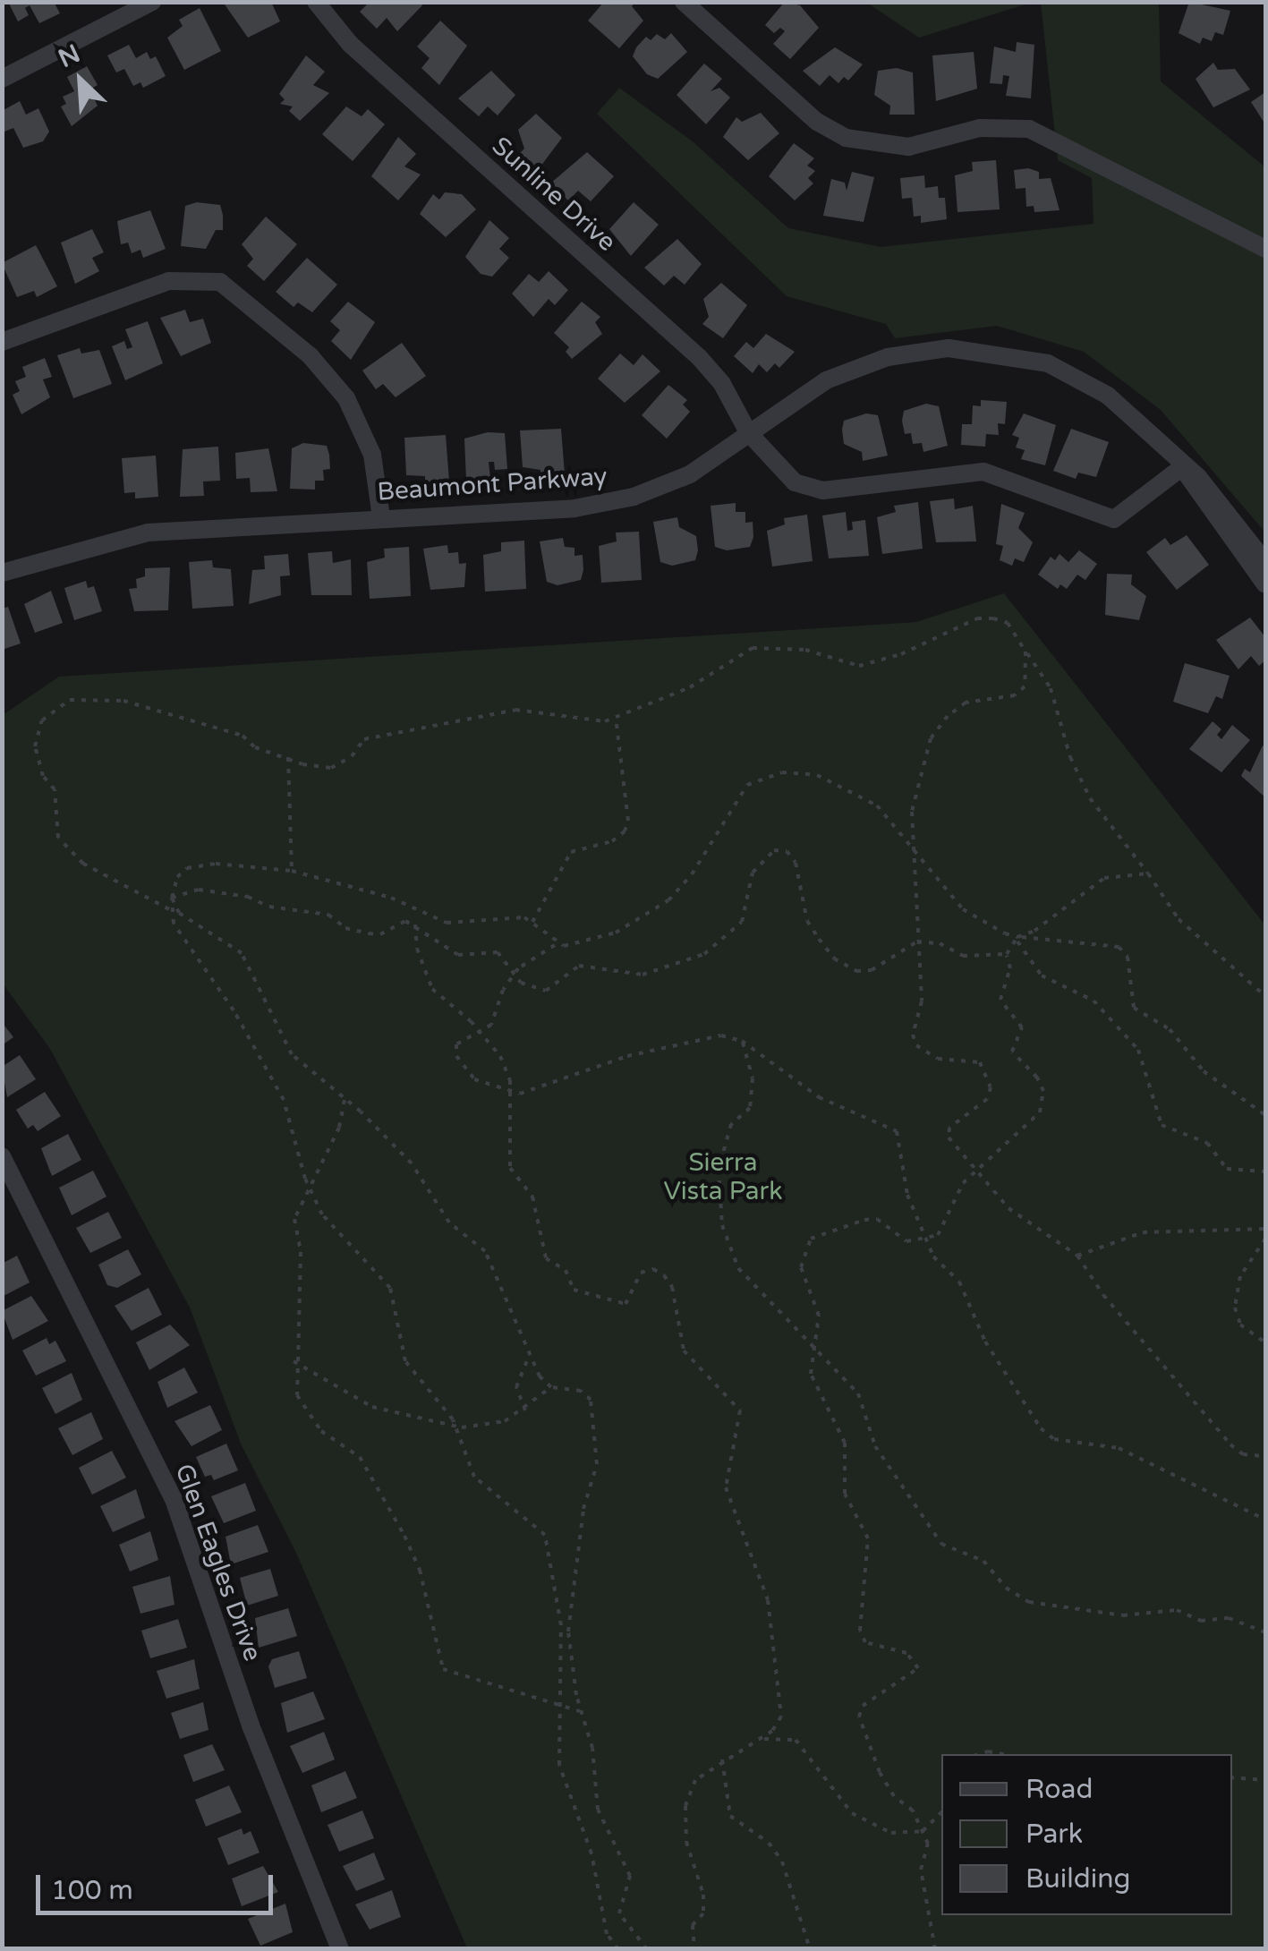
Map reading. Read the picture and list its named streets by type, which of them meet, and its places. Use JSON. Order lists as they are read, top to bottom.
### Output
{
  "streets": {
    "street": ["Sunline Drive", "Beaumont Parkway", "Glen Eagles Drive"]
  },
  "crossings": [
    ["Sunline Drive", "Beaumont Parkway"]
  ],
  "parks": ["Sierra Vista Park"],
  "legend": ["Road", "Park", "Building"],
  "scale_bar": "100 m",
  "north": "top left"
}
